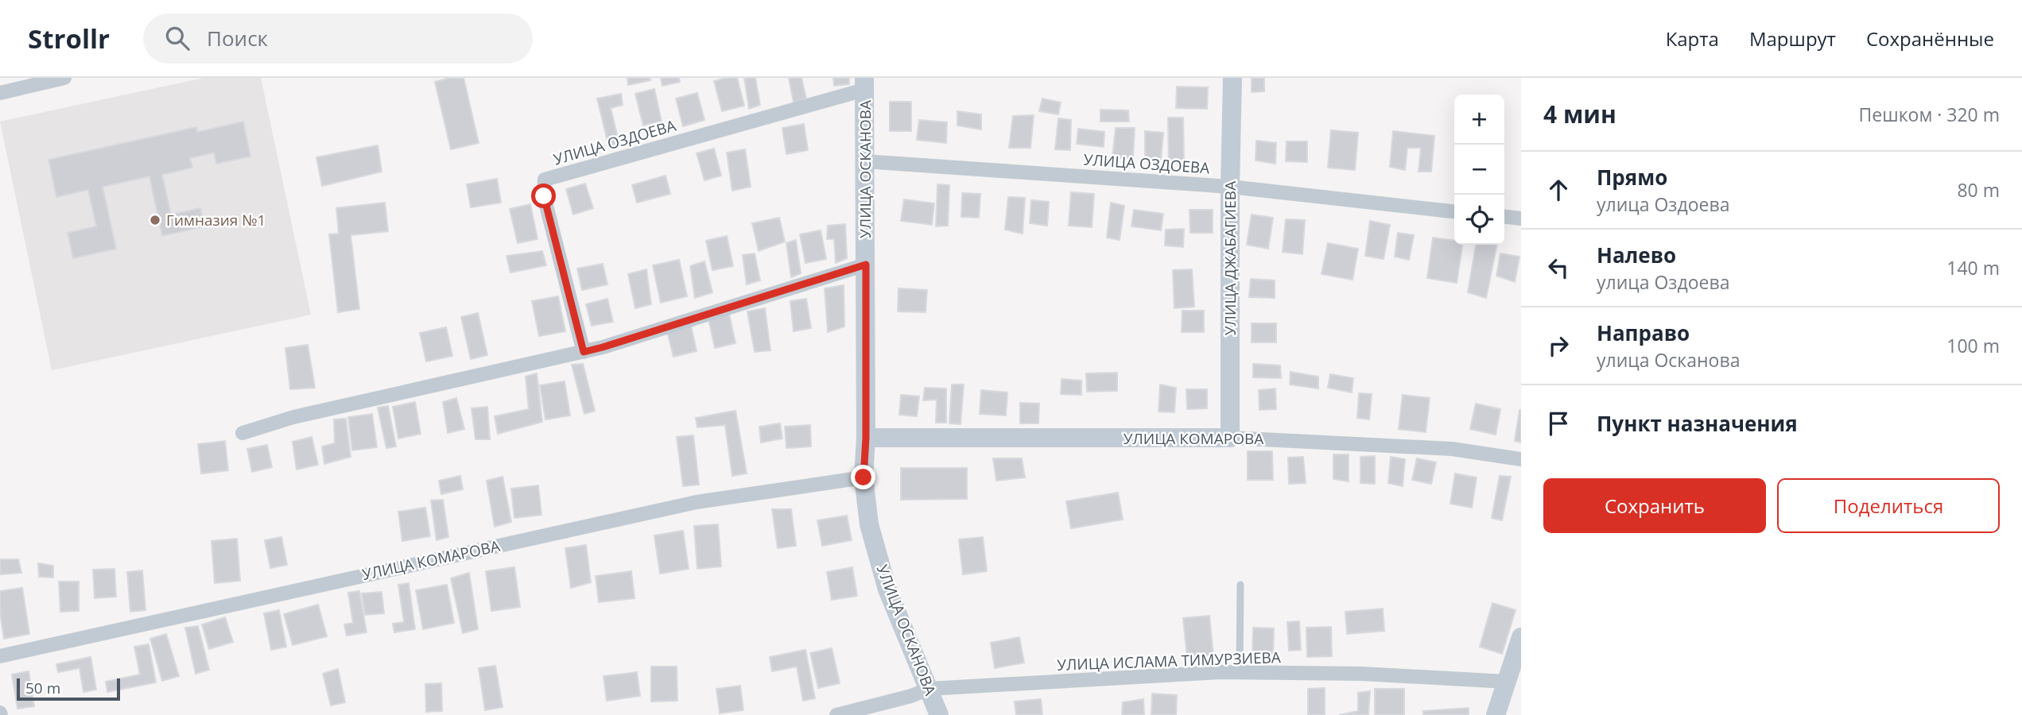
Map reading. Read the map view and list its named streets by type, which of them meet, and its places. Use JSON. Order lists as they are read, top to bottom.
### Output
{
  "streets": {
    "main road": ["УЛИЦА ОСКАНОВА", "УЛИЦА ДЖАБАГИЕВА", "УЛИЦА КОМАРОВА"],
    "street": ["УЛИЦА ОЗДОЕВА", "УЛИЦА ИСЛАМА ТИМУРЗИЕВА"]
  },
  "crossings": [
    ["УЛИЦА ОЗДОЕВА", "УЛИЦА ОСКАНОВА"],
    ["УЛИЦА ОЗДОЕВА", "УЛИЦА ДЖАБАГИЕВА"],
    ["УЛИЦА ОСКАНОВА", "УЛИЦА КОМАРОВА"],
    ["УЛИЦА ОСКАНОВА", "УЛИЦА ИСЛАМА ТИМУРЗИЕВА"],
    ["УЛИЦА ДЖАБАГИЕВА", "УЛИЦА КОМАРОВА"]
  ],
  "places": ["Гимназия №1"],
  "scale_bar": "50 m",
  "page": {
    "header": "Strollr",
    "search": "Поиск",
    "nav": ["Карта", "Маршрут", "Сохранённые"],
    "heading": ["4 мин", "Пешком · 320 m"],
    "map_buttons": ["+", "−"],
    "list": [
      ["Прямо", "улица Оздоева", "80 m"],
      ["Налево", "улица Оздоева", "140 m"],
      ["Направо", "улица Осканова", "100 m"],
      "Пункт назначения"
    ],
    "buttons": ["Сохранить", "Поделиться"],
    "scale": "50 m"
  }
}
